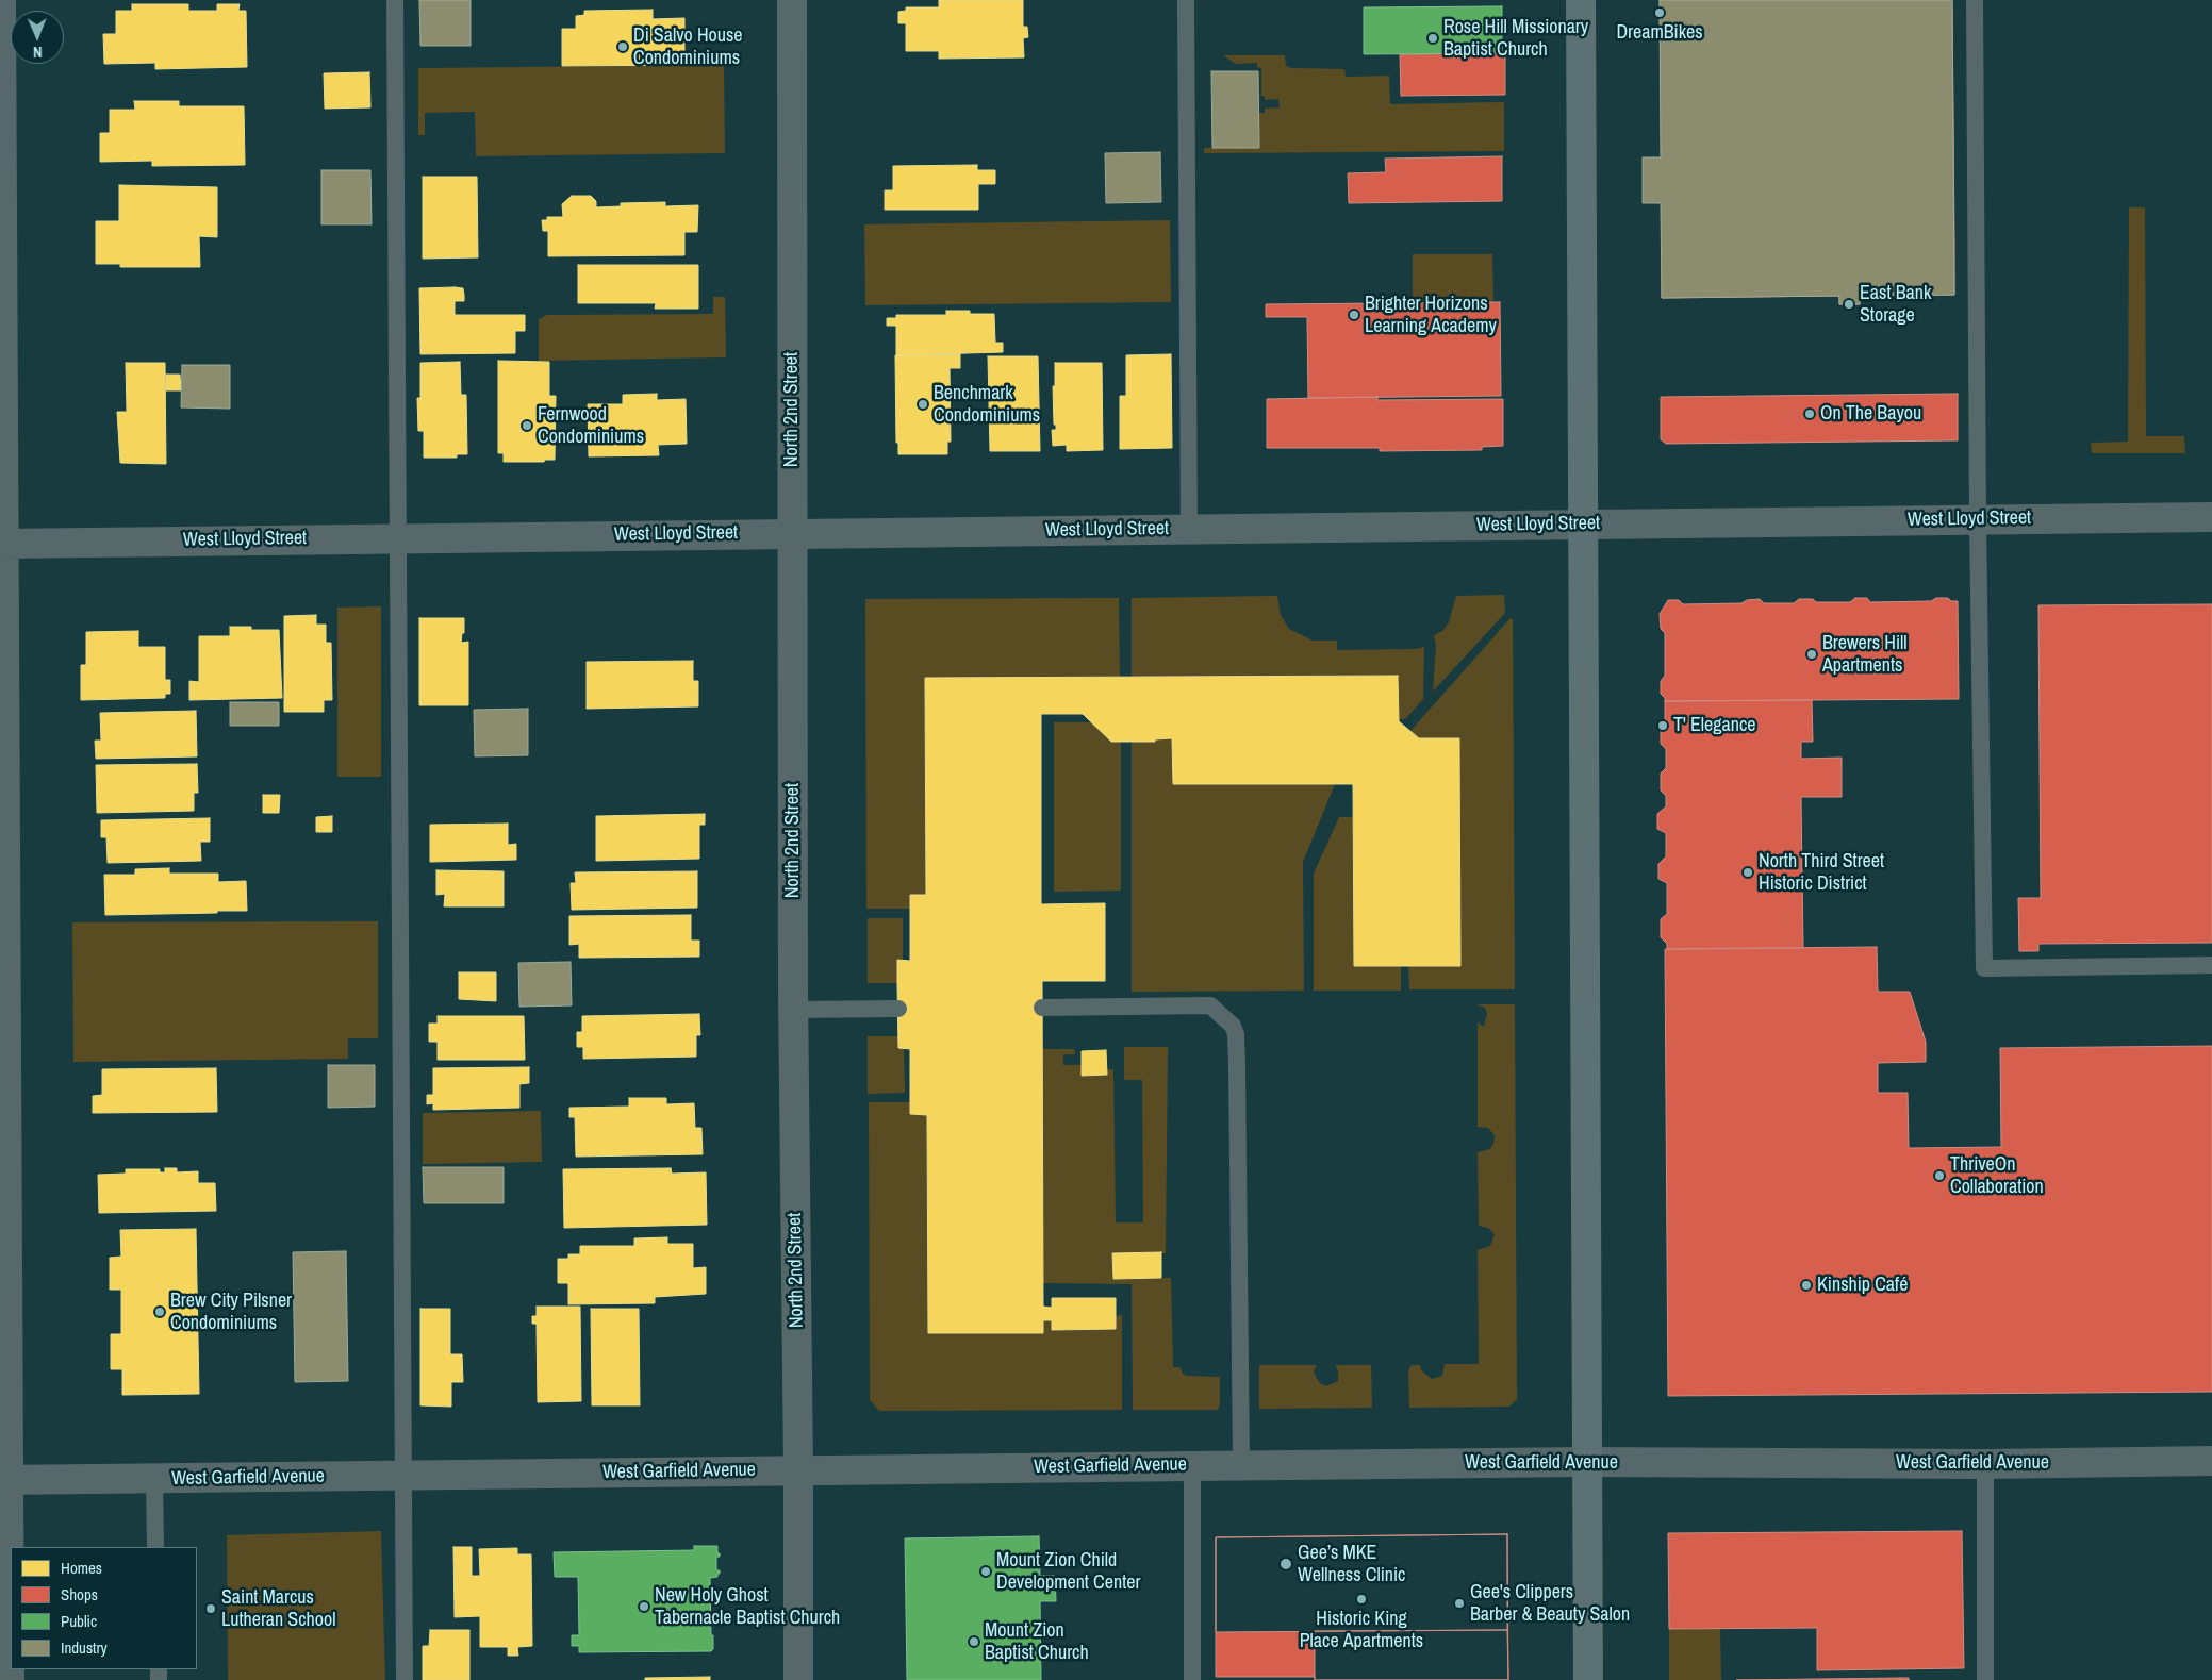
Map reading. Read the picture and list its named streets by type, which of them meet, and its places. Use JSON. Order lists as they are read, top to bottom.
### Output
{
  "streets": {
    "street": ["North 2nd Street", "West Lloyd Street", "West Garfield Avenue"]
  },
  "crossings": [
    ["North 2nd Street", "West Lloyd Street"],
    ["North 2nd Street", "West Garfield Avenue"]
  ],
  "places": [
    "DreamBikes",
    "Rose Hill Missionary Baptist Church",
    "Di Salvo House Condominiums",
    "East Bank Storage",
    "Brighter Horizons Learning Academy",
    "Benchmark Condominiums",
    "On The Bayou",
    "Fernwood Condominiums",
    "Brewers Hill Apartments",
    "T' Elegance",
    "North Third Street Historic District",
    "ThriveOn Collaboration",
    "Kinship Café",
    "Brew City Pilsner Condominiums",
    "Gee’s MKE Wellness Clinic",
    "Mount Zion Child Development Center",
    "Historic King Place Apartments",
    "Gee's Clippers Barber & Beauty Salon",
    "New Holy Ghost Tabernacle Baptist Church",
    "Saint Marcus Lutheran School",
    "Mount Zion Baptist Church"
  ],
  "legend": [
    "Homes",
    "Shops",
    "Public",
    "Industry"
  ],
  "north": "bottom"
}
